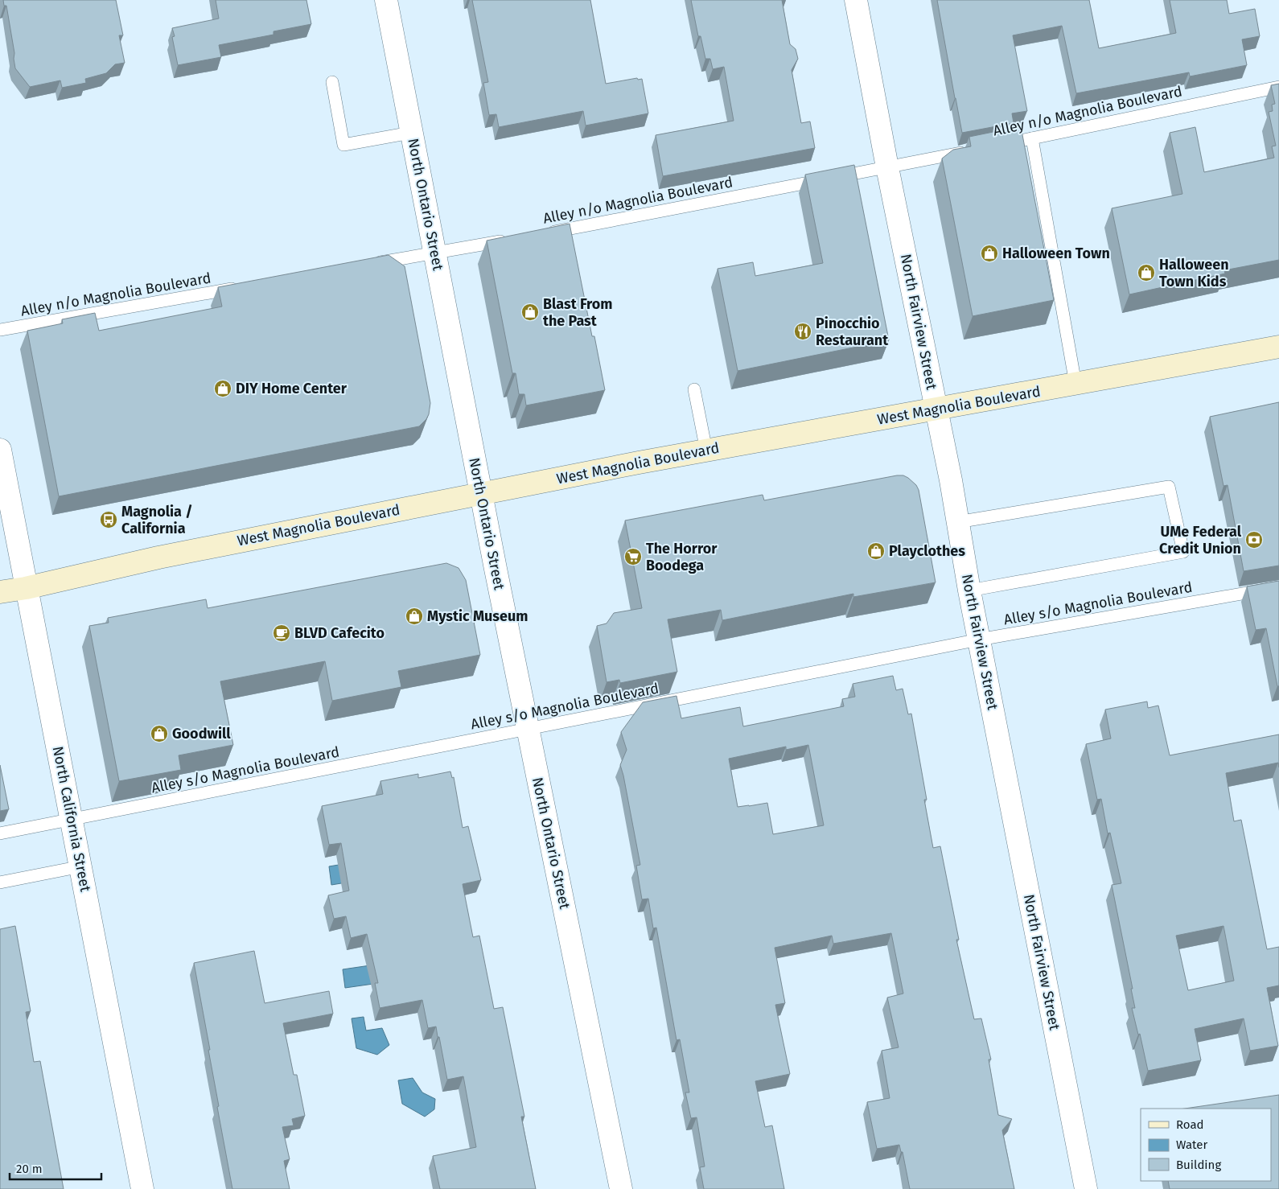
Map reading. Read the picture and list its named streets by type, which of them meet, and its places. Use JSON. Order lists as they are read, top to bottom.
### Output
{
  "streets": {
    "main road": ["West Magnolia Boulevard"],
    "street": ["North Ontario Street", "North Fairview Street", "North California Street"],
    "lane": ["Alley n/o Magnolia Boulevard", "Alley s/o Magnolia Boulevard"]
  },
  "crossings": [
    ["Alley n/o Magnolia Boulevard", "North Fairview Street"],
    ["North Ontario Street", "West Magnolia Boulevard"],
    ["North Ontario Street", "Alley s/o Magnolia Boulevard"],
    ["North Fairview Street", "West Magnolia Boulevard"],
    ["North Fairview Street", "Alley s/o Magnolia Boulevard"],
    ["West Magnolia Boulevard", "North California Street"],
    ["Alley s/o Magnolia Boulevard", "North California Street"]
  ],
  "places": {
    "shop": [
      "Halloween Town",
      "Halloween Town Kids",
      "Blast From the Past",
      "DIY Home Center",
      "Playclothes",
      "Mystic Museum",
      "Goodwill"
    ],
    "restaurant": ["Pinocchio Restaurant"],
    "bus stop": ["Magnolia / California"],
    "bank": ["UMe Federal Credit Union"],
    "supermarket": ["The Horror Boodega"],
    "cafe": ["BLVD Cafecito"]
  },
  "legend": ["Road", "Water", "Building"],
  "scale_bar": "20 m"
}
